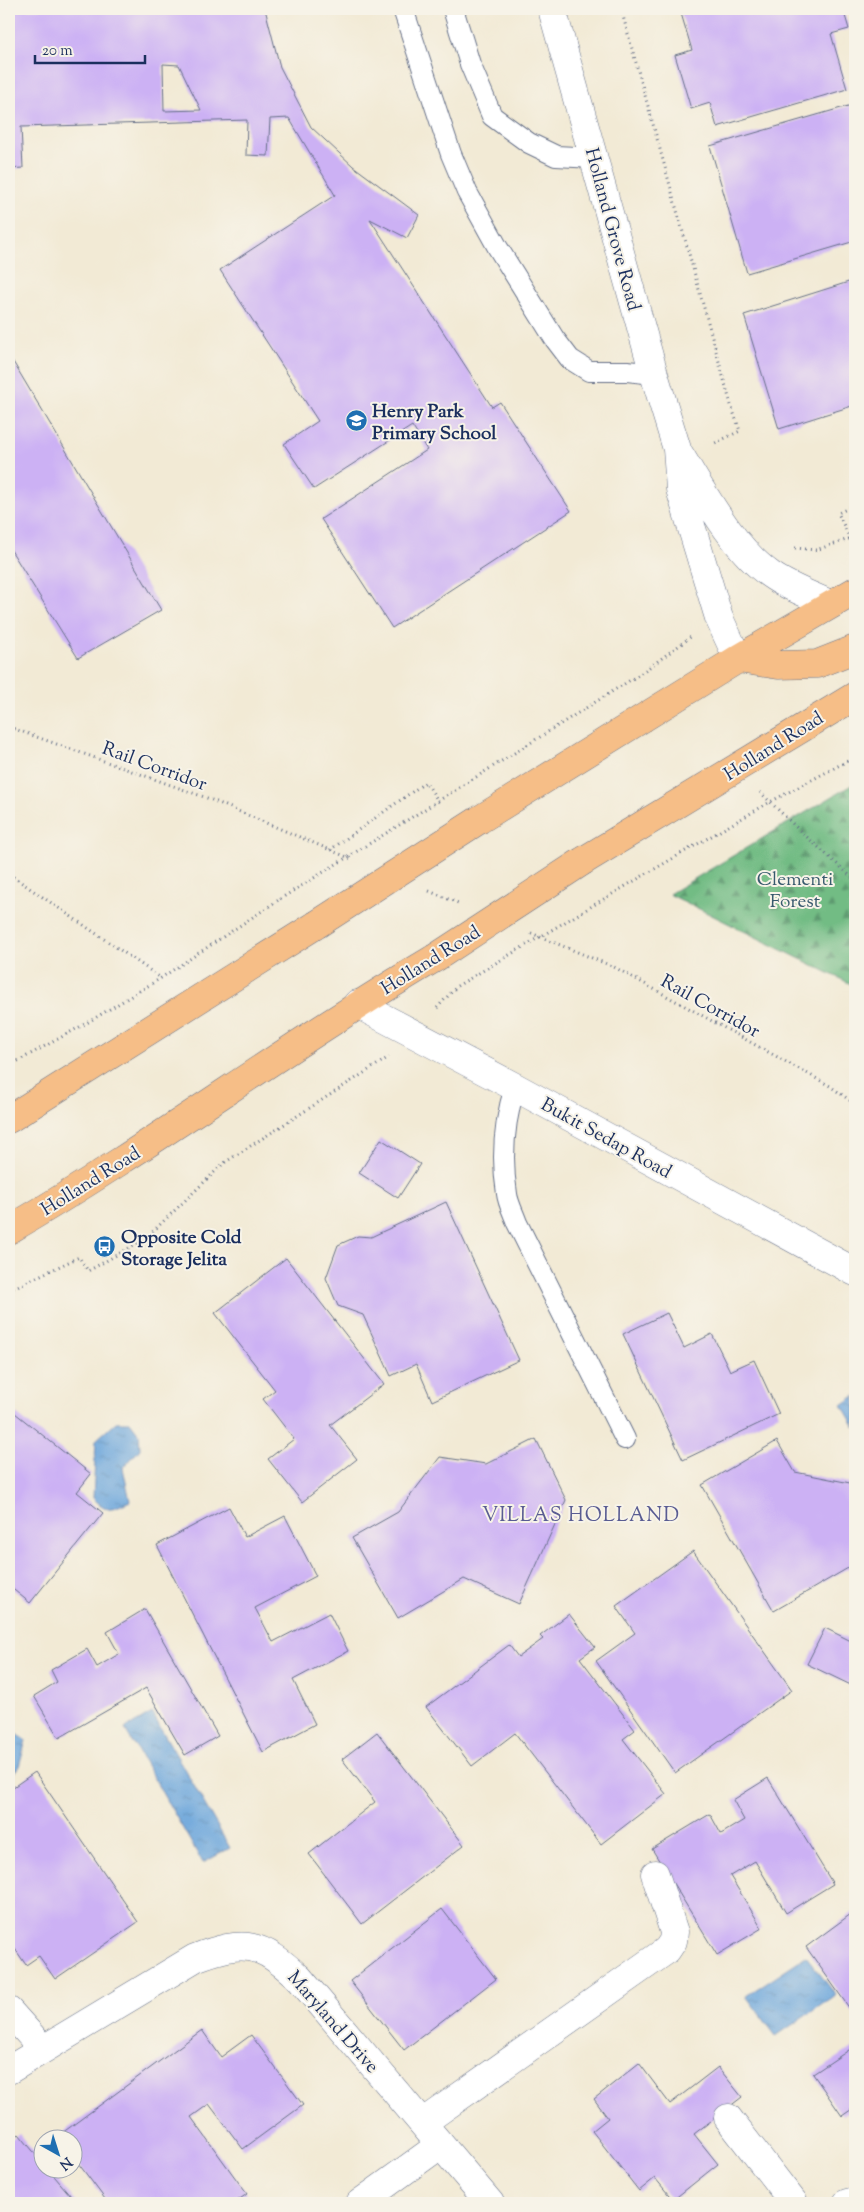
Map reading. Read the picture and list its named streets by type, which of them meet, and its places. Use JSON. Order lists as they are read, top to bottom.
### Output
{
  "streets": {
    "main road": ["Holland Road"],
    "street": ["Holland Grove Road", "Bukit Sedap Road", "Maryland Drive"],
    "path": ["Rail Corridor"]
  },
  "crossings": [
    ["Holland Road", "Bukit Sedap Road"]
  ],
  "districts": ["VILLAS HOLLAND"],
  "parks": ["Clementi Forest"],
  "places": {
    "school or university": ["Henry Park Primary School"],
    "bus stop": ["Opposite Cold Storage Jelita"]
  },
  "scale_bar": "20 m",
  "north": "bottom right"
}
